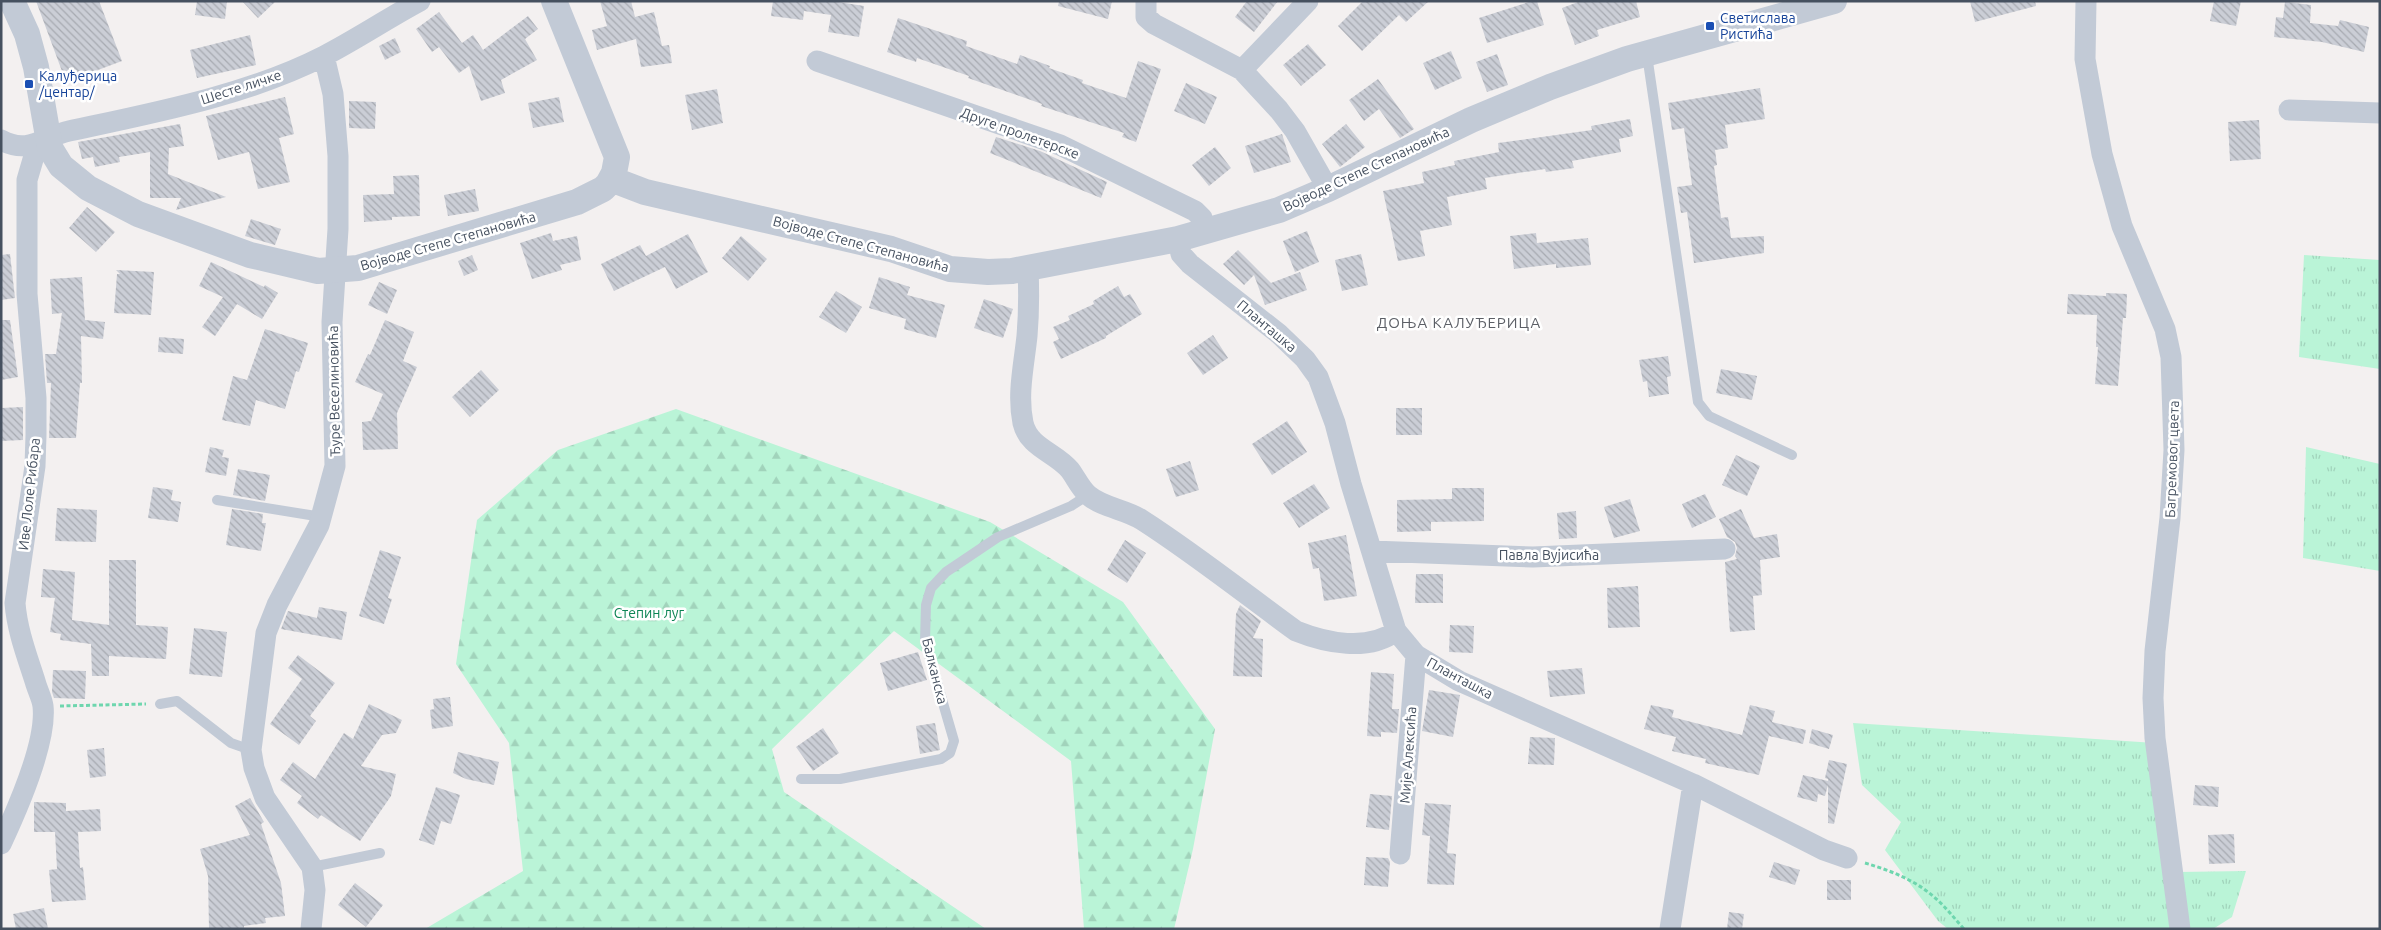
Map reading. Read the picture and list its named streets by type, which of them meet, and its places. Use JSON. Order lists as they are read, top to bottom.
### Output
{
  "streets": {
    "street": [
      "Шесте личке",
      "Друге пролетерске",
      "Војводе Степе Степановића",
      "Планташка",
      "Ђуре Веселиновића",
      "Багремовог цвета",
      "Иве Лоле Рибара",
      "Павла Вујисића",
      "Мије Алексића"
    ],
    "lane": ["Балканска"]
  },
  "crossings": [
    ["Шесте личке", "Војводе Степе Степановића"],
    ["Шесте личке", "Ђуре Веселиновића"],
    ["Шесте личке", "Иве Лоле Рибара"],
    ["Друге пролетерске", "Војводе Степе Степановића"],
    ["Војводе Степе Степановића", "Планташка"],
    ["Војводе Степе Степановића", "Ђуре Веселиновића"],
    ["Војводе Степе Степановића", "Иве Лоле Рибара"],
    ["Планташка", "Павла Вујисића"],
    ["Планташка", "Мије Алексића"]
  ],
  "districts": ["ДОЊА КАЛУЂЕРИЦА"],
  "parks": ["Степин луг"],
  "places": {
    "transit": ["Светислава Ристића", "Калуђерица /центар/"]
  }
}
